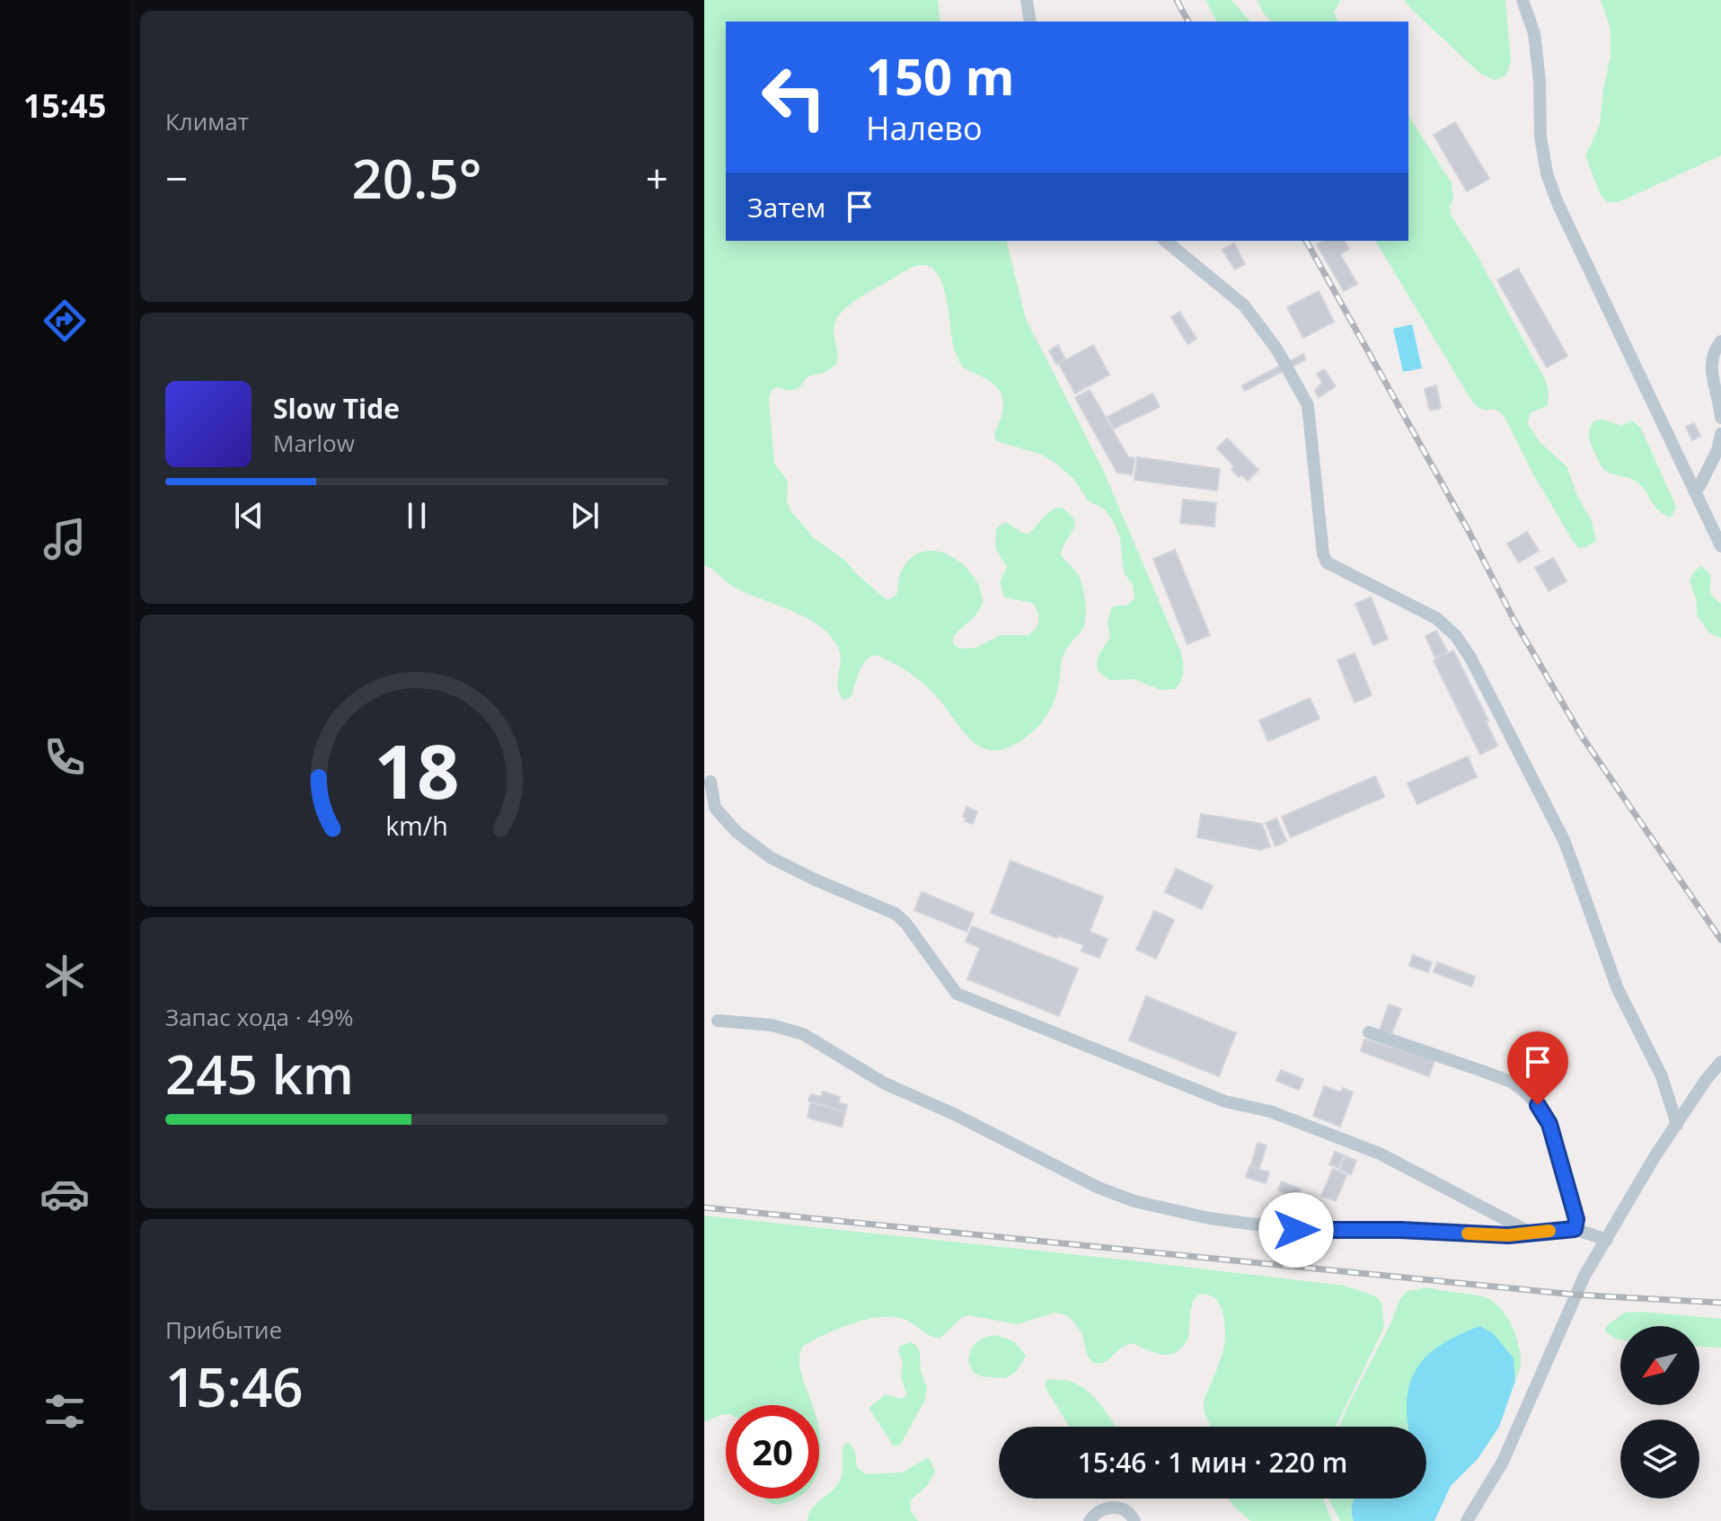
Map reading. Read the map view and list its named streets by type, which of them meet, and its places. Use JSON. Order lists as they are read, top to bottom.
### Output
{
  "north": "bottom left",
  "page": {
    "tabs": "15:45",
    "tile": [
      "Климат",
      ["Запас хода · 49%", "245 km"],
      ["Прибытие", "15:46"]
    ],
    "turn": ["150 m", "Налево"],
    "heat": ["−", "20.5°", "+"],
    "then": "Затем",
    "song": ["Slow Tide", "Marlow"],
    "limit": "20",
    "trip": "15:46 · 1 мин · 220 m",
    "gauge": ["18", "km/h"]
  }
}
